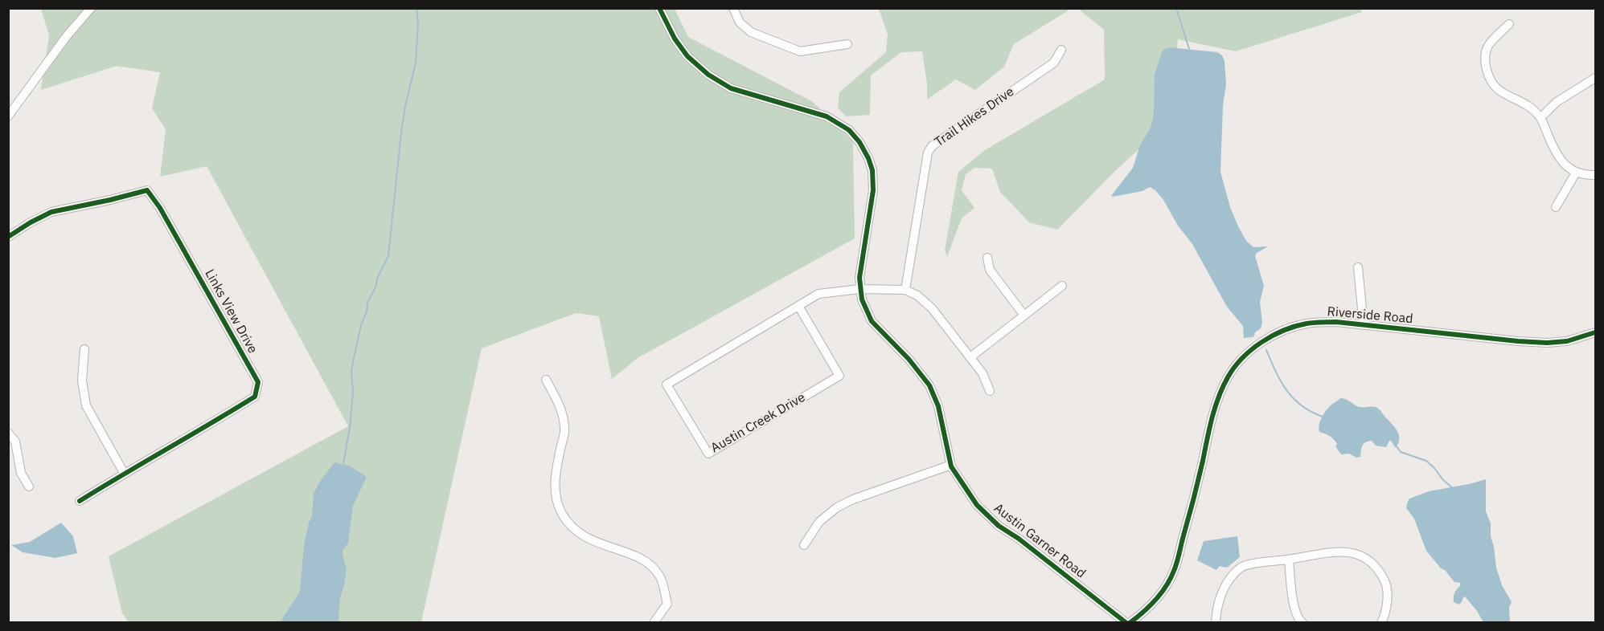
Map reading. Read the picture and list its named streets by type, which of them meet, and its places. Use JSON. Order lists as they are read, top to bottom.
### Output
{
  "streets": {
    "street": [
      "Trail Hikes Drive",
      "Links View Drive",
      "Riverside Road",
      "Austin Creek Drive",
      "Austin Garner Road"
    ]
  },
  "crossings": [
    ["Trail Hikes Drive", "Austin Creek Drive"],
    ["Riverside Road", "Austin Garner Road"],
    ["Austin Creek Drive", "Austin Garner Road"]
  ]
}
